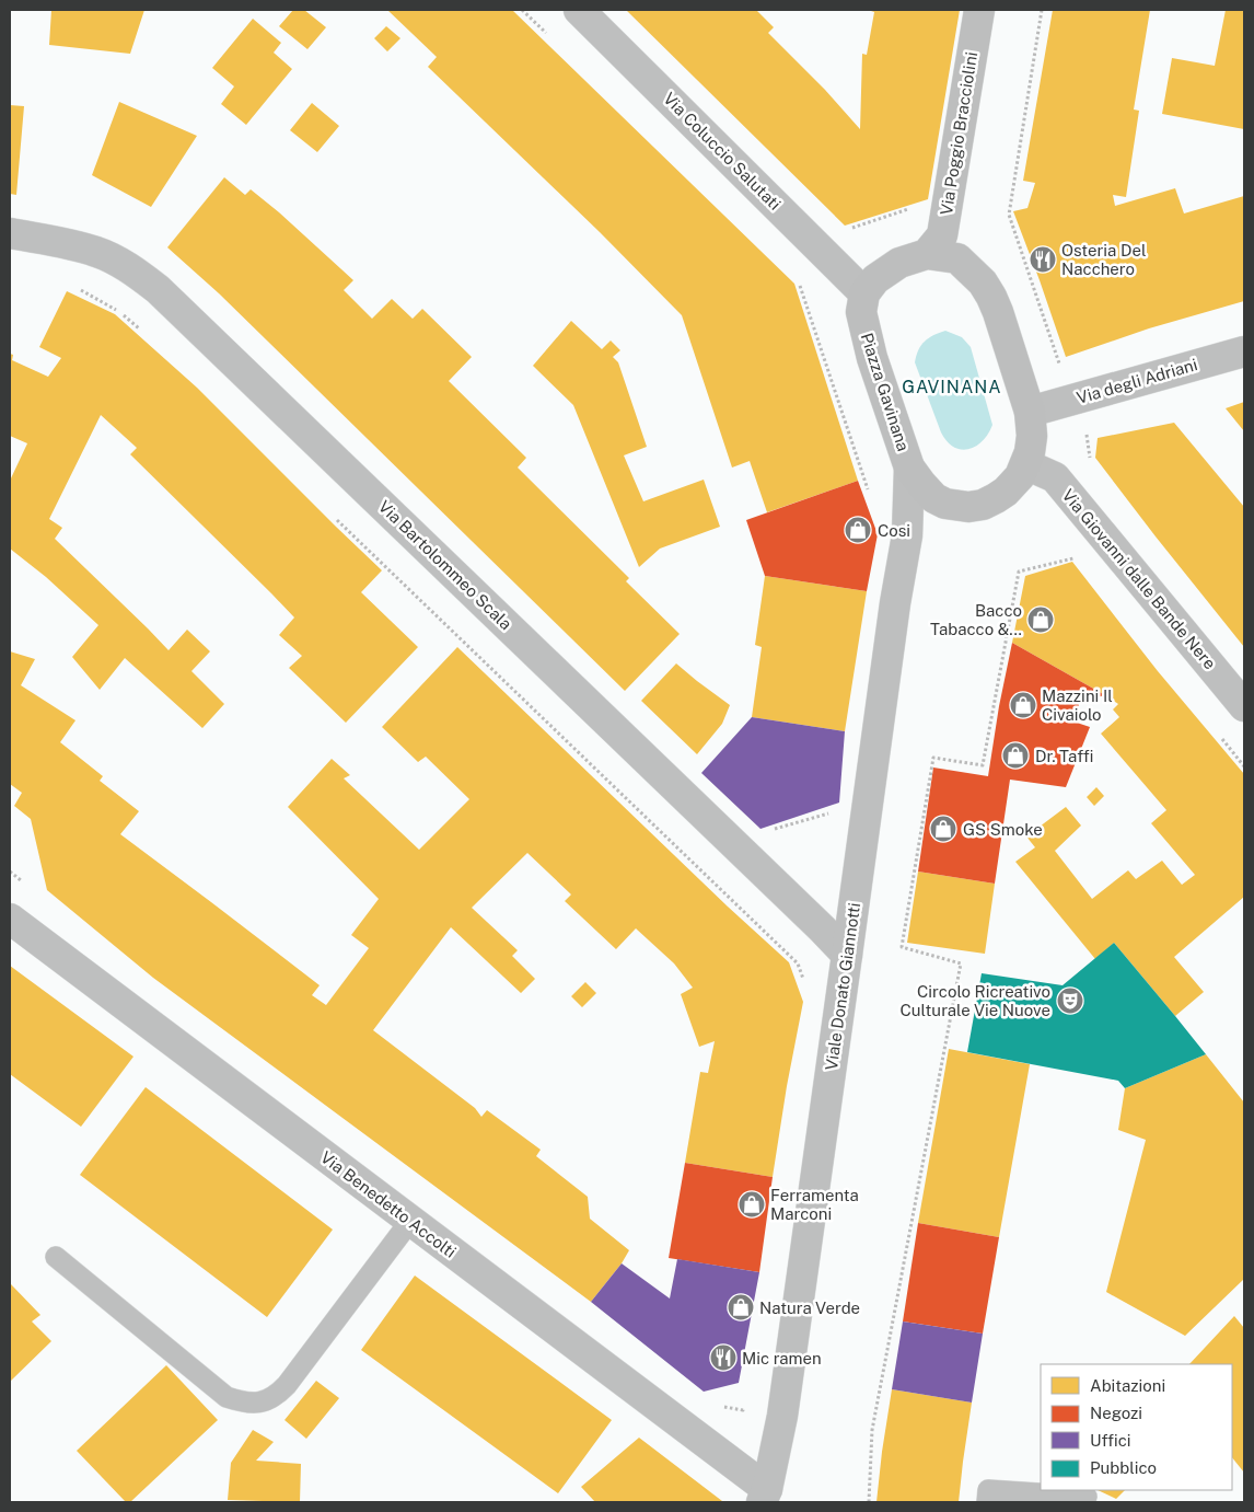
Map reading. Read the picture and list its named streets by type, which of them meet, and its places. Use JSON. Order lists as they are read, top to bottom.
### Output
{
  "streets": {
    "main road": ["Via Poggio Bracciolini", "Piazza Gavinana"],
    "street": [
      "Via Coluccio Salutati",
      "Via degli Adriani",
      "Via Bartolommeo Scala",
      "Via Giovanni dalle Bande Nere",
      "Viale Donato Giannotti",
      "Via Benedetto Accolti"
    ]
  },
  "crossings": [
    ["Via Poggio Bracciolini", "Piazza Gavinana"],
    ["Via Coluccio Salutati", "Piazza Gavinana"],
    ["Via degli Adriani", "Piazza Gavinana"],
    ["Piazza Gavinana", "Via Giovanni dalle Bande Nere"],
    ["Piazza Gavinana", "Viale Donato Giannotti"],
    ["Via Bartolommeo Scala", "Viale Donato Giannotti"],
    ["Viale Donato Giannotti", "Via Benedetto Accolti"]
  ],
  "districts": ["GAVINANA"],
  "places": {
    "restaurant": ["Osteria Del Nacchero", "Mic ramen"],
    "shop": [
      "Cosi",
      "Bacco Tabacco &...",
      "Mazzini Il Civaiolo",
      "Dr. Taffi",
      "GS Smoke",
      "Ferramenta Marconi",
      "Natura Verde"
    ],
    "theatre": ["Circolo Ricreativo Culturale Vie Nuove"]
  },
  "legend": [
    "Abitazioni",
    "Negozi",
    "Uffici",
    "Pubblico"
  ]
}
